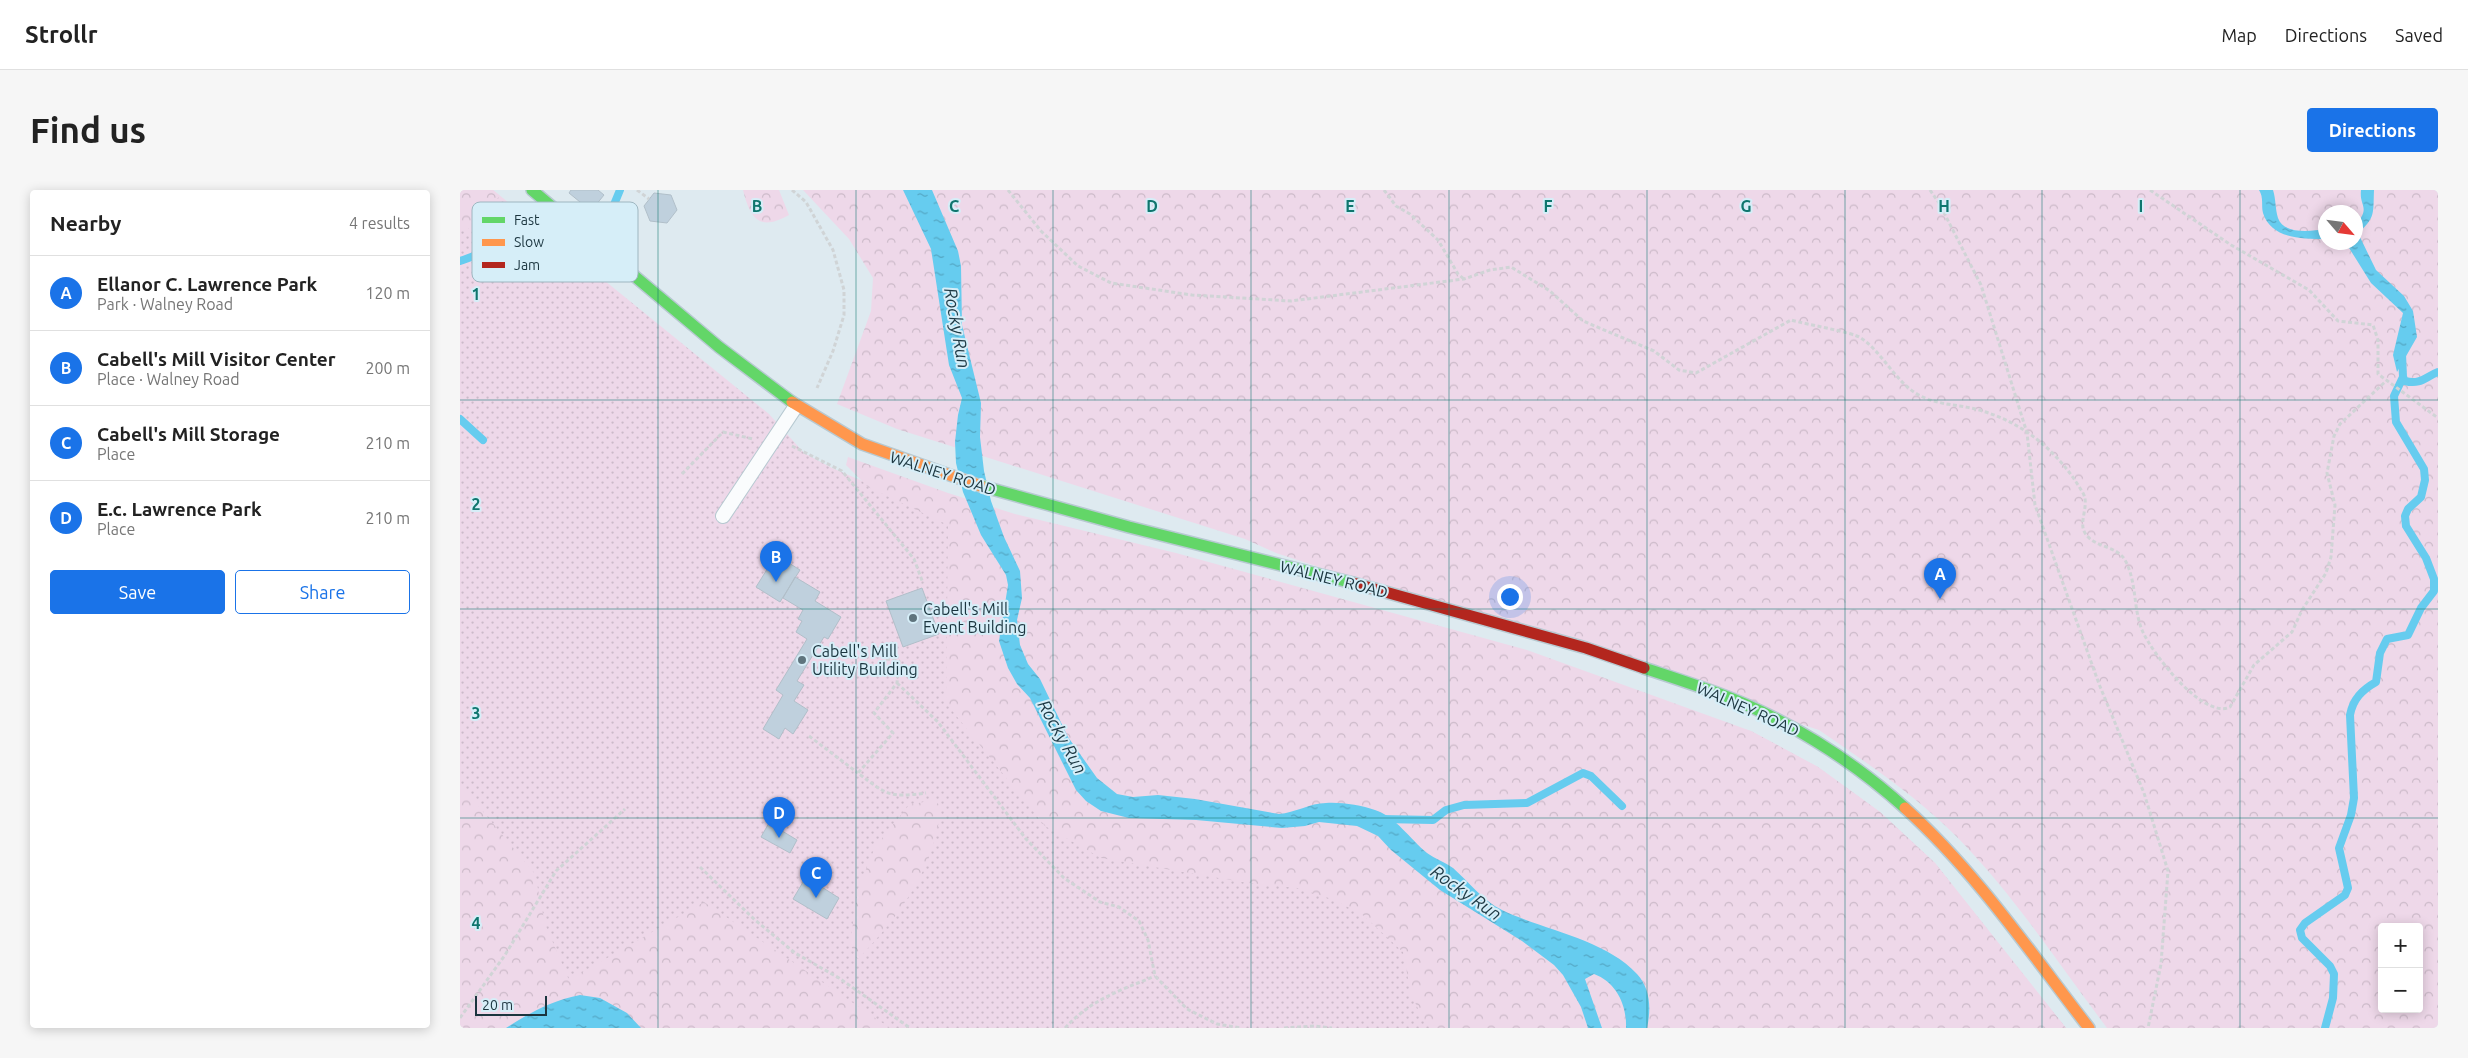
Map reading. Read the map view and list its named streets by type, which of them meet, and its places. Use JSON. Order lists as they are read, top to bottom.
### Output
{
  "streets": {
    "main road": ["WALNEY ROAD"]
  },
  "water": ["Rocky Run"],
  "places": ["Cabell's Mill Event Building", "Cabell's Mill Utility Building"],
  "legend": ["Fast", "Slow", "Jam"],
  "scale_bar": "20 m",
  "north": "bottom right",
  "page": {
    "header": "Strollr",
    "nav": ["Map", "Directions", "Saved"],
    "buttons": [
      "Directions",
      ["Save", "Share"]
    ],
    "title": "Find us",
    "heading": ["Nearby", "4 results"],
    "list": [
      {
        "mark": "A",
        "name": "Ellanor C. Lawrence Park",
        "note": "Park · Walney Road",
        "value": "120 m"
      },
      {
        "mark": "B",
        "name": "Cabell's Mill Visitor Center",
        "note": "Place · Walney Road",
        "value": "200 m"
      },
      {
        "mark": "C",
        "name": "Cabell's Mill Storage",
        "note": "Place",
        "value": "210 m"
      },
      {
        "mark": "D",
        "name": "E.c. Lawrence Park",
        "note": "Place",
        "value": "210 m"
      }
    ],
    "pins": [
      "B",
      "A",
      "D",
      "C"
    ],
    "map_buttons": ["+", "−"],
    "scale": "20 m"
  },
  "grid": {
    "columns": [
      "B",
      "C",
      "D",
      "E",
      "F",
      "G",
      "H",
      "I"
    ],
    "rows": [
      "1",
      "2",
      "3",
      "4"
    ]
  }
}
